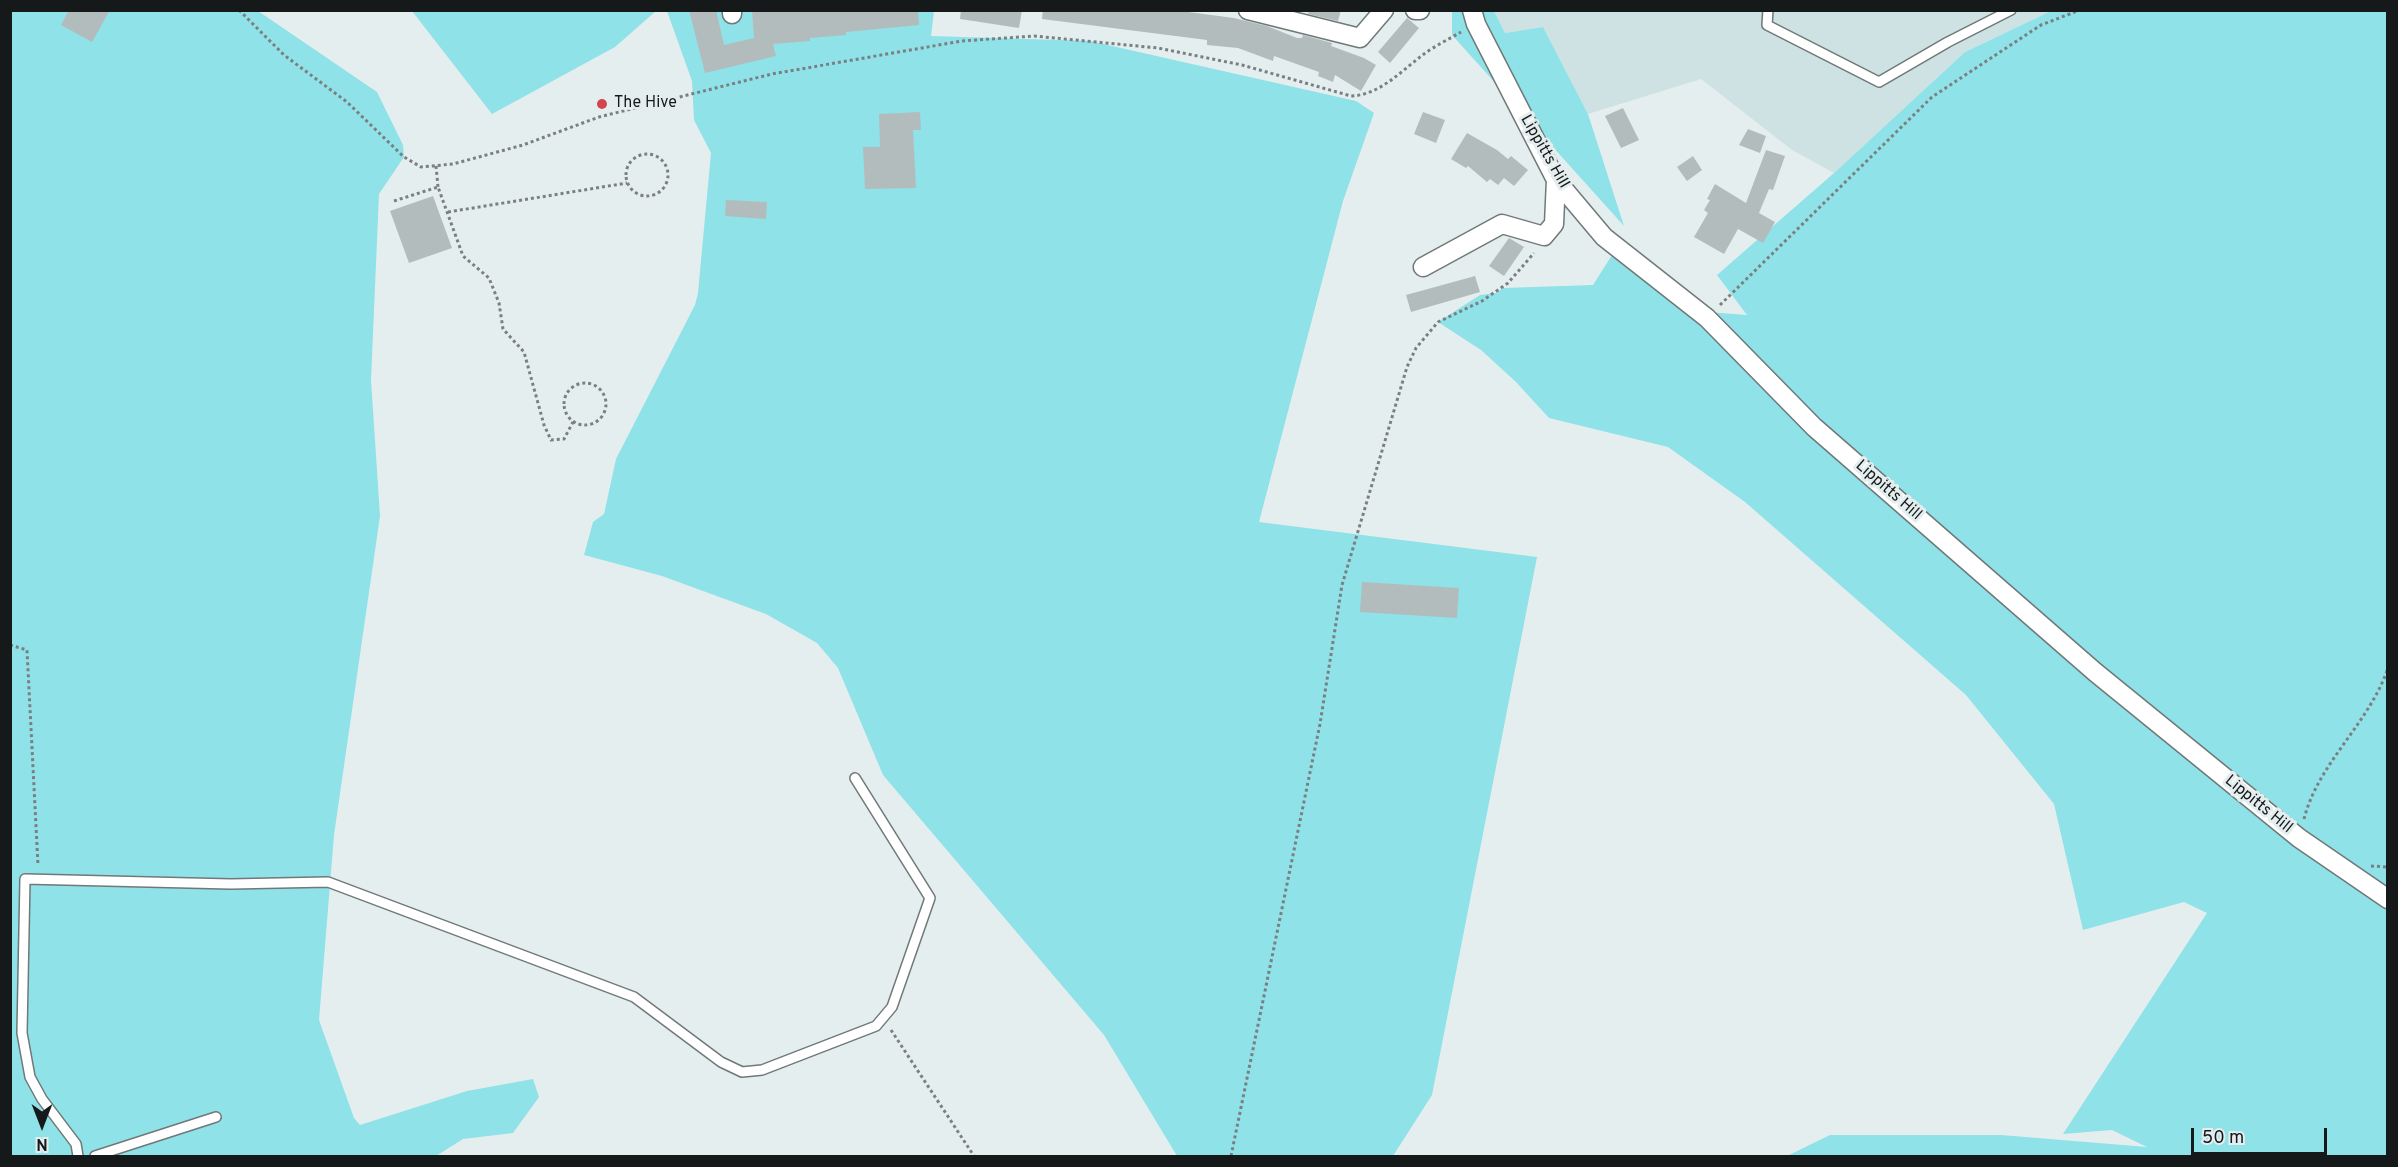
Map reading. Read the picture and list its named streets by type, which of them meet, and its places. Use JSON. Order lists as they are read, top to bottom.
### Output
{
  "streets": {
    "street": ["Lippitts Hill"]
  },
  "places": ["The Hive"],
  "scale_bar": "50 m",
  "north": "bottom"
}
